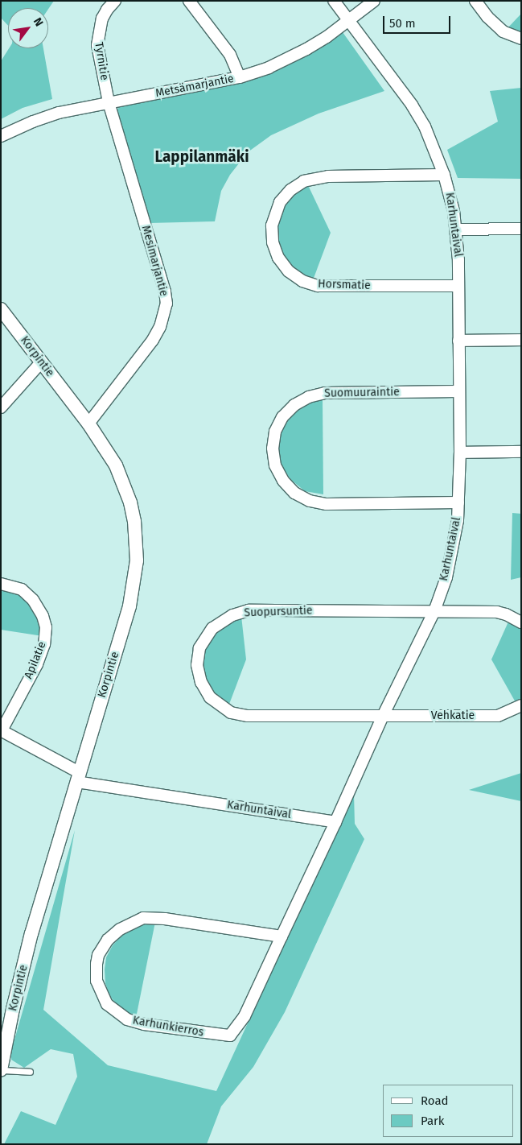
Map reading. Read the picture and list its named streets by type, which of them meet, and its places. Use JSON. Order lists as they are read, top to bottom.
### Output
{
  "streets": {
    "street": [
      "Tyrnitie",
      "Metsämarjantie",
      "Karhuntaival",
      "Mesimarjantie",
      "Horsmatie",
      "Korpintie",
      "Suomuuraintie",
      "Suopursuntie",
      "Apilatie",
      "Vehkatie",
      "Karhunkierros"
    ]
  },
  "crossings": [
    ["Tyrnitie", "Metsämarjantie"],
    ["Tyrnitie", "Mesimarjantie"],
    ["Metsämarjantie", "Karhuntaival"],
    ["Metsämarjantie", "Mesimarjantie"],
    ["Karhuntaival", "Horsmatie"],
    ["Karhuntaival", "Korpintie"],
    ["Karhuntaival", "Suomuuraintie"],
    ["Karhuntaival", "Suopursuntie"],
    ["Karhuntaival", "Apilatie"],
    ["Karhuntaival", "Vehkatie"],
    ["Karhuntaival", "Karhunkierros"],
    ["Mesimarjantie", "Korpintie"],
    ["Suopursuntie", "Vehkatie"]
  ],
  "districts": ["Lappilanmäki"],
  "legend": ["Road", "Park"],
  "scale_bar": "50 m",
  "north": "top right"
}
